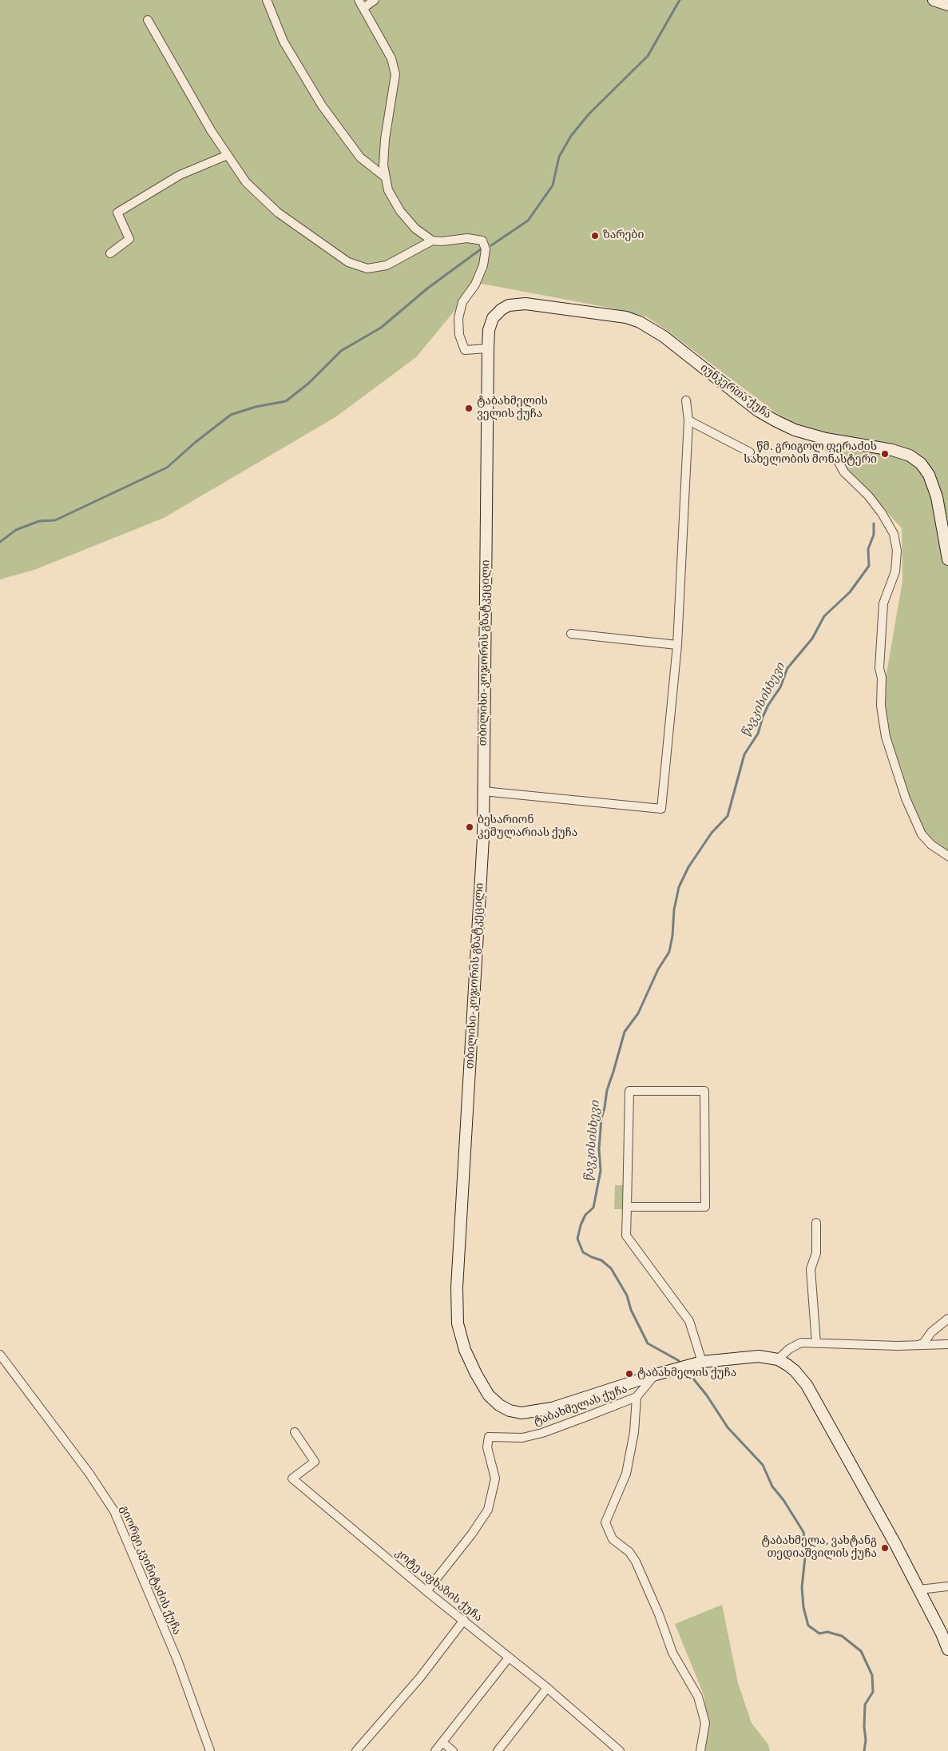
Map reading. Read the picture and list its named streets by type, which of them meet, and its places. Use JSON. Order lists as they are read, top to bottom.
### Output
{
  "streets": {
    "main road": ["იუნკერთა ქუჩა", "თბილისი-კოჯორის გზატკეცილი"],
    "street": ["ტაბახმელას ქუჩა", "გიორგი კვინიტაძის ქუჩა", "კოტე აფხაზის ქუჩა"]
  },
  "crossings": [
    ["იუნკერთა ქუჩა", "თბილისი-კოჯორის გზატკეცილი"],
    ["თბილისი-კოჯორის გზატკეცილი", "ტაბახმელას ქუჩა"],
    ["ტაბახმელას ქუჩა", "კოტე აფხაზის ქუჩა"]
  ],
  "water": ["წავკისისხევი"],
  "places": [
    "ზარები",
    "ტაბახმელის ველის ქუჩა",
    "წმ. გრიგოლ ფერაძის სახელობის მონასტერი",
    "ბესარიონ კემულარიას ქუჩა",
    "ტაბახმელის ქუჩა",
    "ტაბახმელა, ვახტანგ თედიაშვილის ქუჩა"
  ]
}
